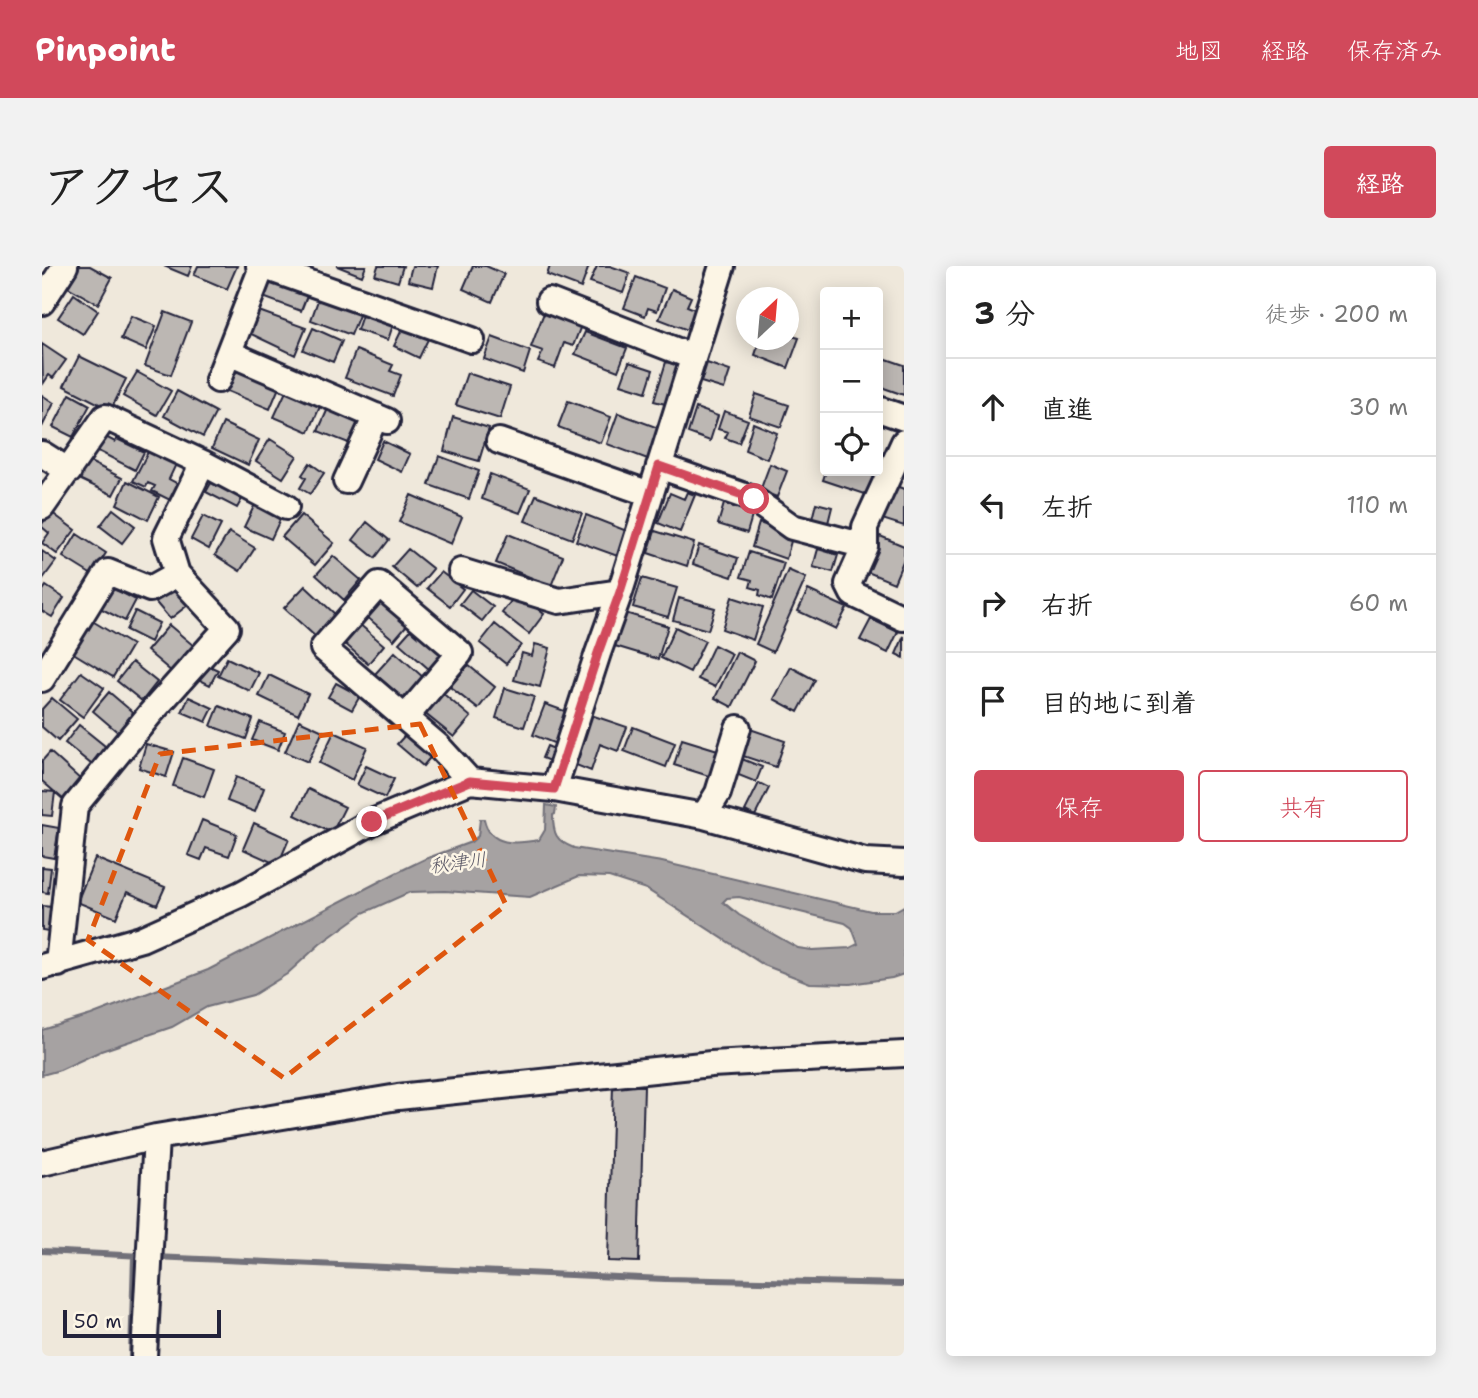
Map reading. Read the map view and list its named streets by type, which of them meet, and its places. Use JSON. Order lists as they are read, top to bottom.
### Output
{
  "water": ["秋津川"],
  "scale_bar": "50 m",
  "north": "top right",
  "page": {
    "header": "Pinpoint",
    "nav": ["地図", "経路", "保存済み"],
    "title": "アクセス",
    "buttons": [
      "経路",
      ["保存", "共有"]
    ],
    "heading": ["3 分", "徒歩 · 200 m"],
    "map_buttons": ["+", "−"],
    "list": [
      ["直進", "30 m"],
      ["左折", "110 m"],
      ["右折", "60 m"],
      "目的地に到着"
    ],
    "scale": "50 m"
  }
}
